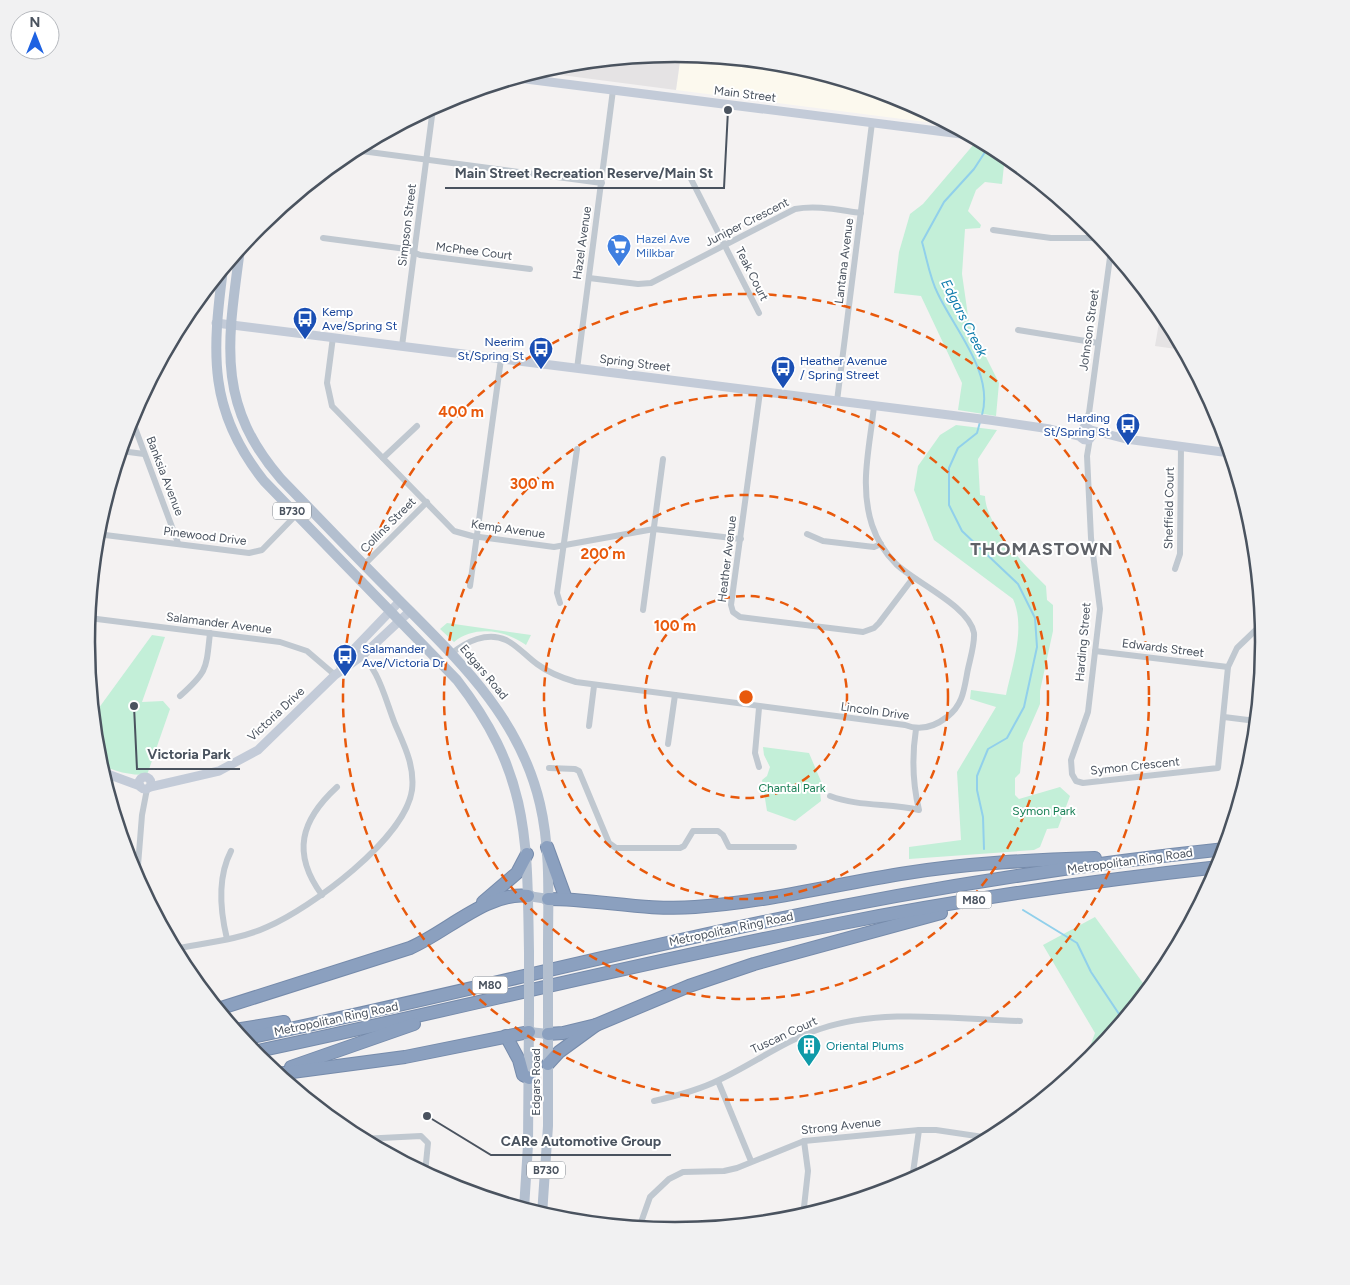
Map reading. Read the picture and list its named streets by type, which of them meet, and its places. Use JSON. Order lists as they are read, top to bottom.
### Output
{
  "streets": {
    "highway": ["Metropolitan Ring Road", "M80"],
    "main road": ["B730", "Edgars Road"],
    "street": [
      "Main Street",
      "Juniper Crescent",
      "Simpson Street",
      "Hazel Avenue",
      "McPhee Court",
      "Lantana Avenue",
      "Teak Court",
      "Johnson Street",
      "Spring Street",
      "Banksia Avenue",
      "Sheffield Court",
      "Collins Street",
      "Kemp Avenue",
      "Pinewood Drive",
      "Heather Avenue",
      "Salamander Avenue",
      "Harding Street",
      "Edwards Street",
      "Lincoln Drive",
      "Victoria Drive",
      "Symon Crescent",
      "Tuscan Court",
      "Strong Avenue"
    ]
  },
  "crossings": [
    ["Main Street", "Hazel Avenue"],
    ["Main Street", "Lantana Avenue"],
    ["Juniper Crescent", "Hazel Avenue"],
    ["Juniper Crescent", "Lantana Avenue"],
    ["Juniper Crescent", "Teak Court"],
    ["Simpson Street", "McPhee Court"],
    ["Simpson Street", "Spring Street"],
    ["Hazel Avenue", "Spring Street"],
    ["Lantana Avenue", "Spring Street"],
    ["Johnson Street", "Spring Street"],
    ["Johnson Street", "Harding Street"],
    ["Spring Street", "Sheffield Court"],
    ["Spring Street", "Kemp Avenue"],
    ["Spring Street", "Heather Avenue"],
    ["Spring Street", "Harding Street"],
    ["Spring Street", "Edgars Road"],
    ["Spring Street", "Lincoln Drive"],
    ["Banksia Avenue", "Pinewood Drive"],
    ["Collins Street", "Kemp Avenue"],
    ["Collins Street", "Edgars Road"],
    ["Kemp Avenue", "Heather Avenue"],
    ["Pinewood Drive", "Edgars Road"],
    ["Heather Avenue", "Lincoln Drive"],
    ["Salamander Avenue", "Victoria Drive"],
    ["Harding Street", "Edwards Street"],
    ["Harding Street", "Symon Crescent"],
    ["Edgars Road", "Lincoln Drive"],
    ["Edgars Road", "Victoria Drive"]
  ],
  "districts": ["THOMASTOWN"],
  "water": ["Edgars Creek"],
  "parks": ["Chantal Park", "Symon Park"],
  "places": {
    "other": ["Main Street Recreation Reserve/Main St", "Victoria Park", "CARe Automotive Group"],
    "supermarket": ["Hazel Ave Milkbar"],
    "bus stop": [
      "Kemp Ave/Spring St",
      "Neerim St/Spring St",
      "Heather Avenue / Spring Street",
      "Harding St/Spring St",
      "Salamander Ave/Victoria Dr"
    ],
    "building": ["Oriental Plums"]
  },
  "north": "top",
  "rings": [
    "400 m",
    "300 m",
    "200 m",
    "100 m"
  ]
}
